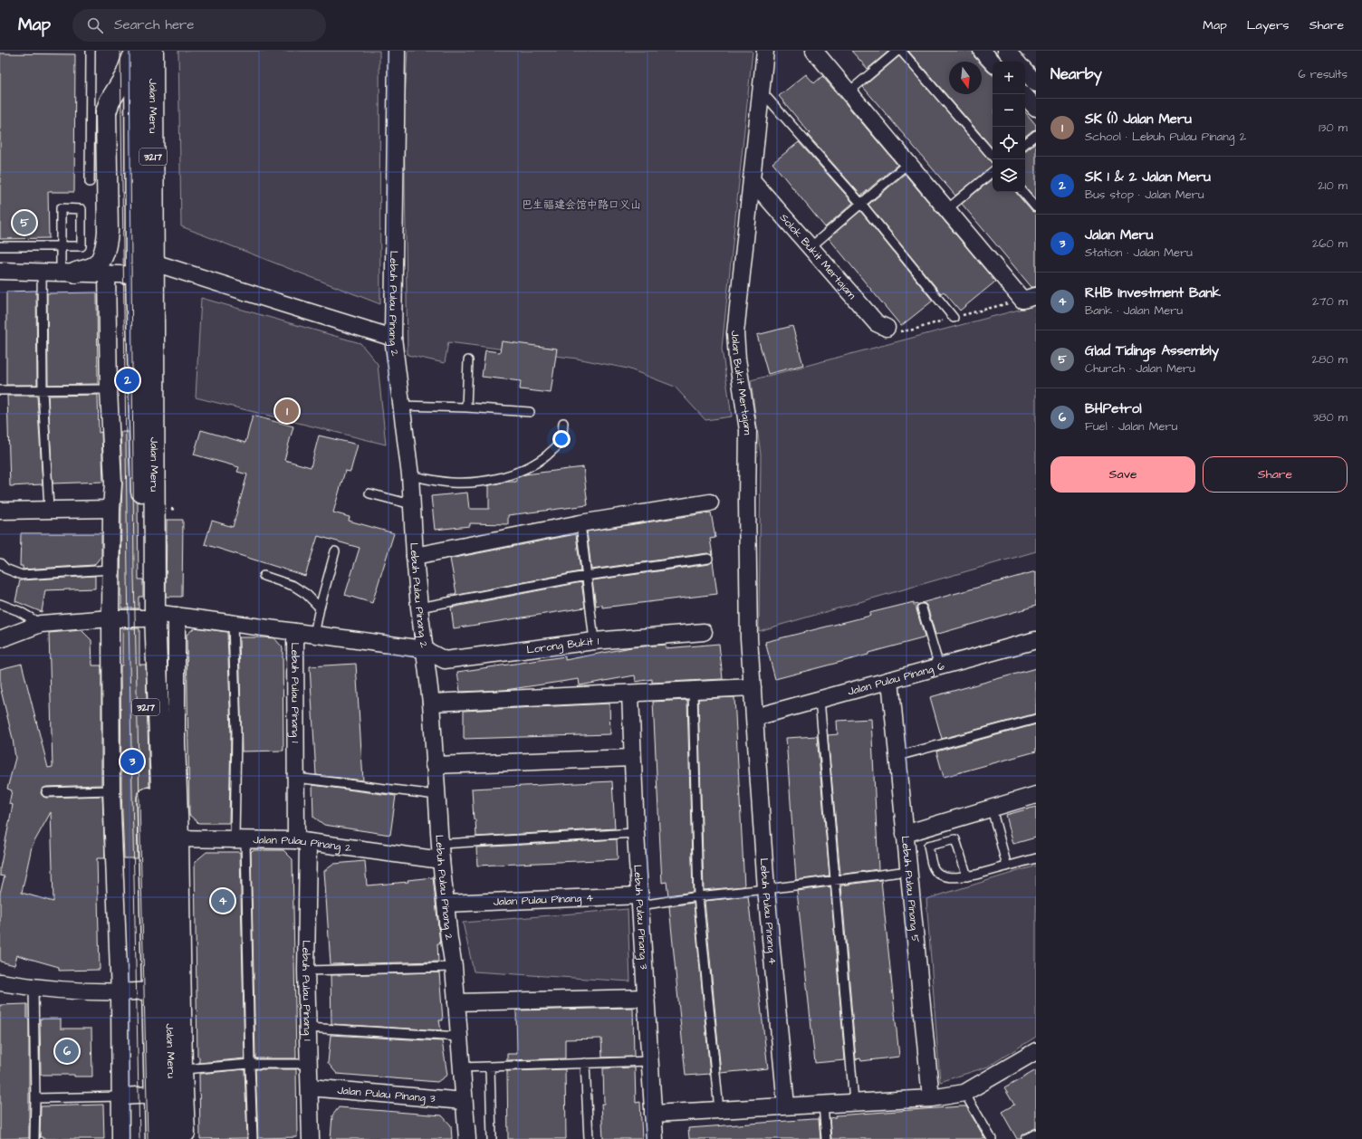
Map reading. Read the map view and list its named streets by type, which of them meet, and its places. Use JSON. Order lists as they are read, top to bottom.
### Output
{
  "streets": {
    "highway": ["Jalan Meru", "3217"],
    "street": [
      "Solok Bukit Mertajam",
      "Lebuh Pulau Pinang 2",
      "Jalan Bukit Mertajam",
      "Lorong Bukit 1",
      "Jalan Pulau Pinang 6",
      "Lebuh Pulau Pinang 1",
      "Jalan Pulau Pinang 2",
      "Lebuh Pulau Pinang 5",
      "Jalan Pulau Pinang 4",
      "Lebuh Pulau Pinang 4",
      "Lebuh Pulau Pinang 3",
      "Jalan Pulau Pinang 3"
    ]
  },
  "crossings": [
    ["Jalan Meru", "Lorong Bukit 1"],
    ["Jalan Meru", "Jalan Pulau Pinang 2"],
    ["Solok Bukit Mertajam", "Jalan Bukit Mertajam"],
    ["Lebuh Pulau Pinang 2", "Lorong Bukit 1"],
    ["Lebuh Pulau Pinang 2", "Jalan Pulau Pinang 2"],
    ["Lebuh Pulau Pinang 2", "Jalan Pulau Pinang 4"],
    ["Lebuh Pulau Pinang 2", "Jalan Pulau Pinang 3"],
    ["Jalan Bukit Mertajam", "Jalan Pulau Pinang 6"],
    ["Jalan Bukit Mertajam", "Lebuh Pulau Pinang 4"],
    ["Lorong Bukit 1", "Lebuh Pulau Pinang 1"],
    ["Jalan Pulau Pinang 6", "Lebuh Pulau Pinang 5"],
    ["Jalan Pulau Pinang 6", "Lebuh Pulau Pinang 4"],
    ["Lebuh Pulau Pinang 1", "Jalan Pulau Pinang 2"],
    ["Lebuh Pulau Pinang 1", "Jalan Pulau Pinang 3"],
    ["Jalan Pulau Pinang 4", "Lebuh Pulau Pinang 3"]
  ],
  "parks": ["巴生福建会馆中路口义山"],
  "north": "bottom",
  "page": {
    "header": "Map",
    "search": "Search here",
    "nav": ["Map", "Layers", "Share"],
    "heading": ["Nearby", "6 results"],
    "map_buttons": ["+", "−"],
    "list": [
      {
        "mark": "1",
        "name": "SK (1) Jalan Meru",
        "note": "School · Lebuh Pulau Pinang 2",
        "value": "130 m"
      },
      {
        "mark": "2",
        "name": "SK 1 & 2 Jalan Meru",
        "note": "Bus stop · Jalan Meru",
        "value": "210 m"
      },
      {
        "mark": "3",
        "name": "Jalan Meru",
        "note": "Station · Jalan Meru",
        "value": "260 m"
      },
      {
        "mark": "4",
        "name": "RHB Investment Bank",
        "note": "Bank · Jalan Meru",
        "value": "270 m"
      },
      {
        "mark": "5",
        "name": "Glad Tidings Assembly",
        "note": "Church · Jalan Meru",
        "value": "280 m"
      },
      {
        "mark": "6",
        "name": "BHPetrol",
        "note": "Fuel · Jalan Meru",
        "value": "380 m"
      }
    ],
    "pins": [
      "5",
      "2",
      "1",
      "3",
      "4",
      "6"
    ],
    "buttons": ["Save", "Share"]
  }
}
